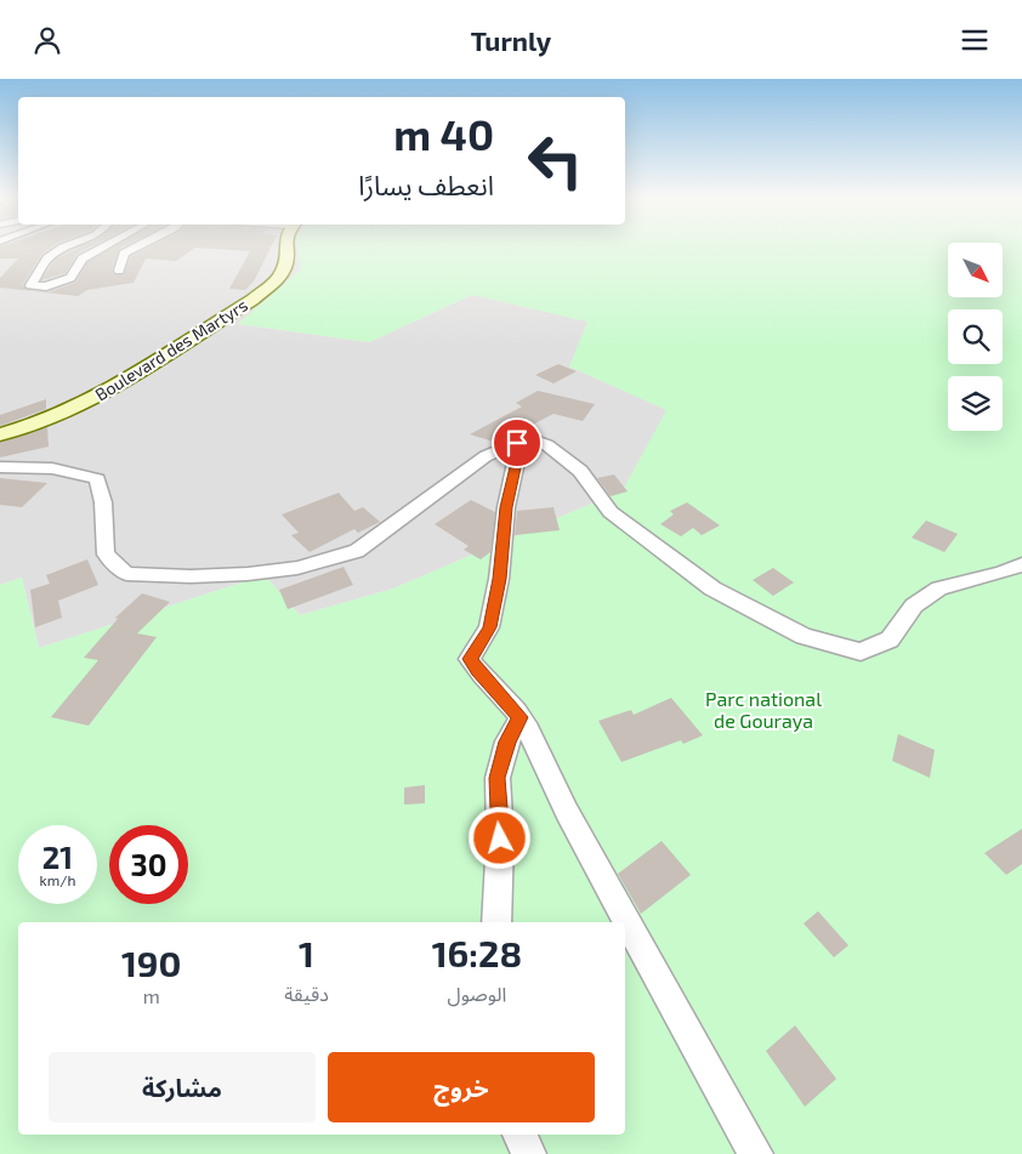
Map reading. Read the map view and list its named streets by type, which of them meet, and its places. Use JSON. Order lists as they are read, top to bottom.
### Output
{
  "streets": {
    "main road": ["Boulevard des Martyrs"]
  },
  "parks": ["Parc national de Gouraya"],
  "north": "bottom right",
  "page": {
    "header": "Turnly",
    "turn": ["40 m", "انعطف يسارًا"],
    "speed": "21 km/h",
    "limit": "30",
    "eta": [
      "16:28",
      "الوصول",
      "1",
      "دقيقة",
      "190",
      "m"
    ],
    "buttons": ["خروج", "مشاركة"]
  }
}
